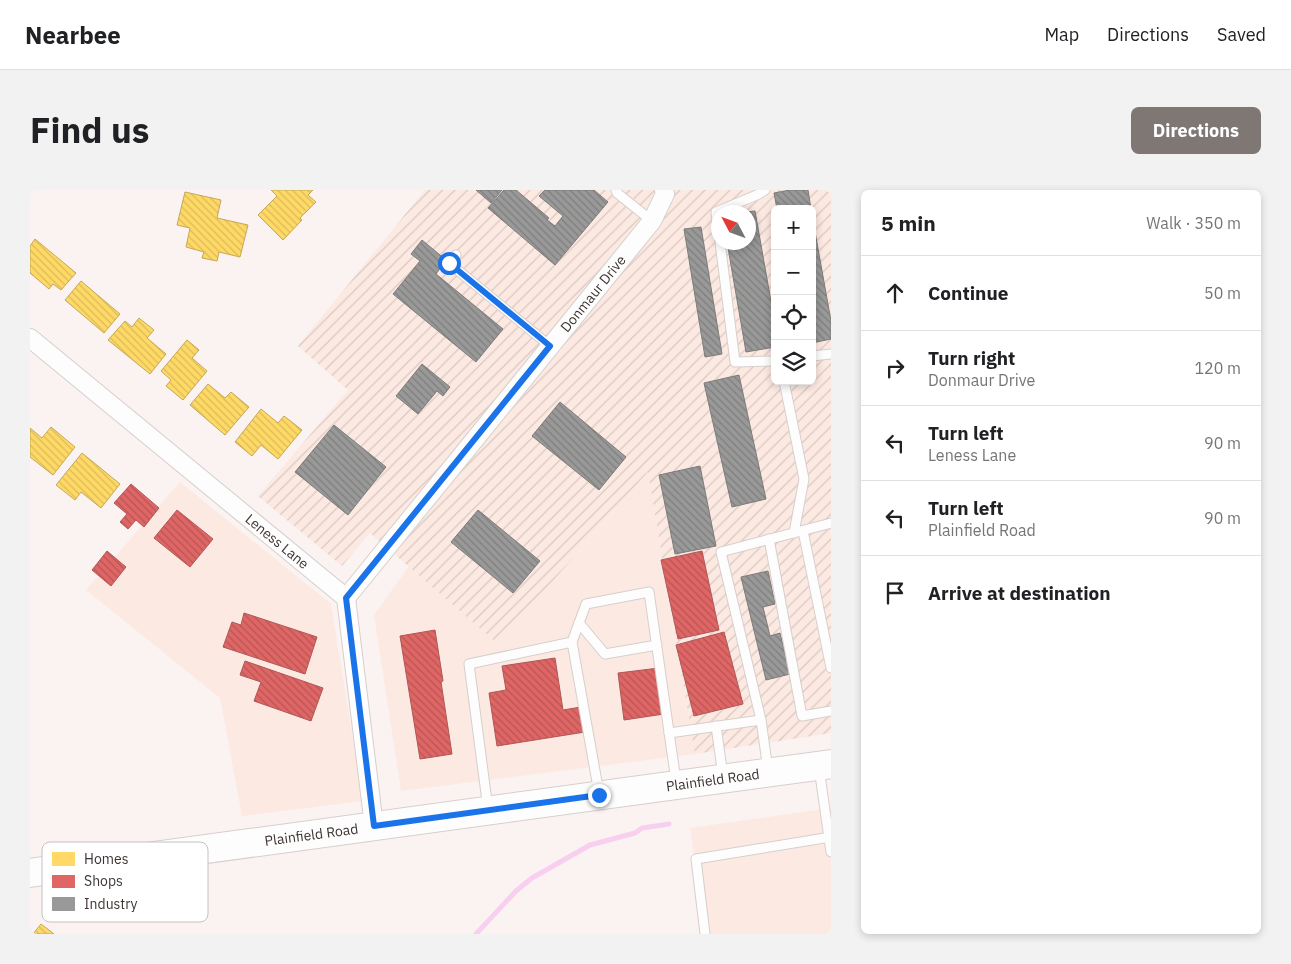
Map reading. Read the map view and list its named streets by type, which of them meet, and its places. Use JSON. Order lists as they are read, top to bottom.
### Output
{
  "streets": {
    "main road": ["Plainfield Road"],
    "street": ["Donmaur Drive", "Leness Lane"]
  },
  "crossings": [
    ["Donmaur Drive", "Leness Lane"]
  ],
  "legend": ["Homes", "Shops", "Industry"],
  "north": "top left",
  "page": {
    "header": "Nearbee",
    "nav": ["Map", "Directions", "Saved"],
    "title": "Find us",
    "buttons": "Directions",
    "heading": ["5 min", "Walk · 350 m"],
    "map_buttons": ["+", "−"],
    "list": [
      ["Continue", "50 m"],
      ["Turn right", "Donmaur Drive", "120 m"],
      ["Turn left", "Leness Lane", "90 m"],
      ["Turn left", "Plainfield Road", "90 m"],
      "Arrive at destination"
    ]
  }
}
